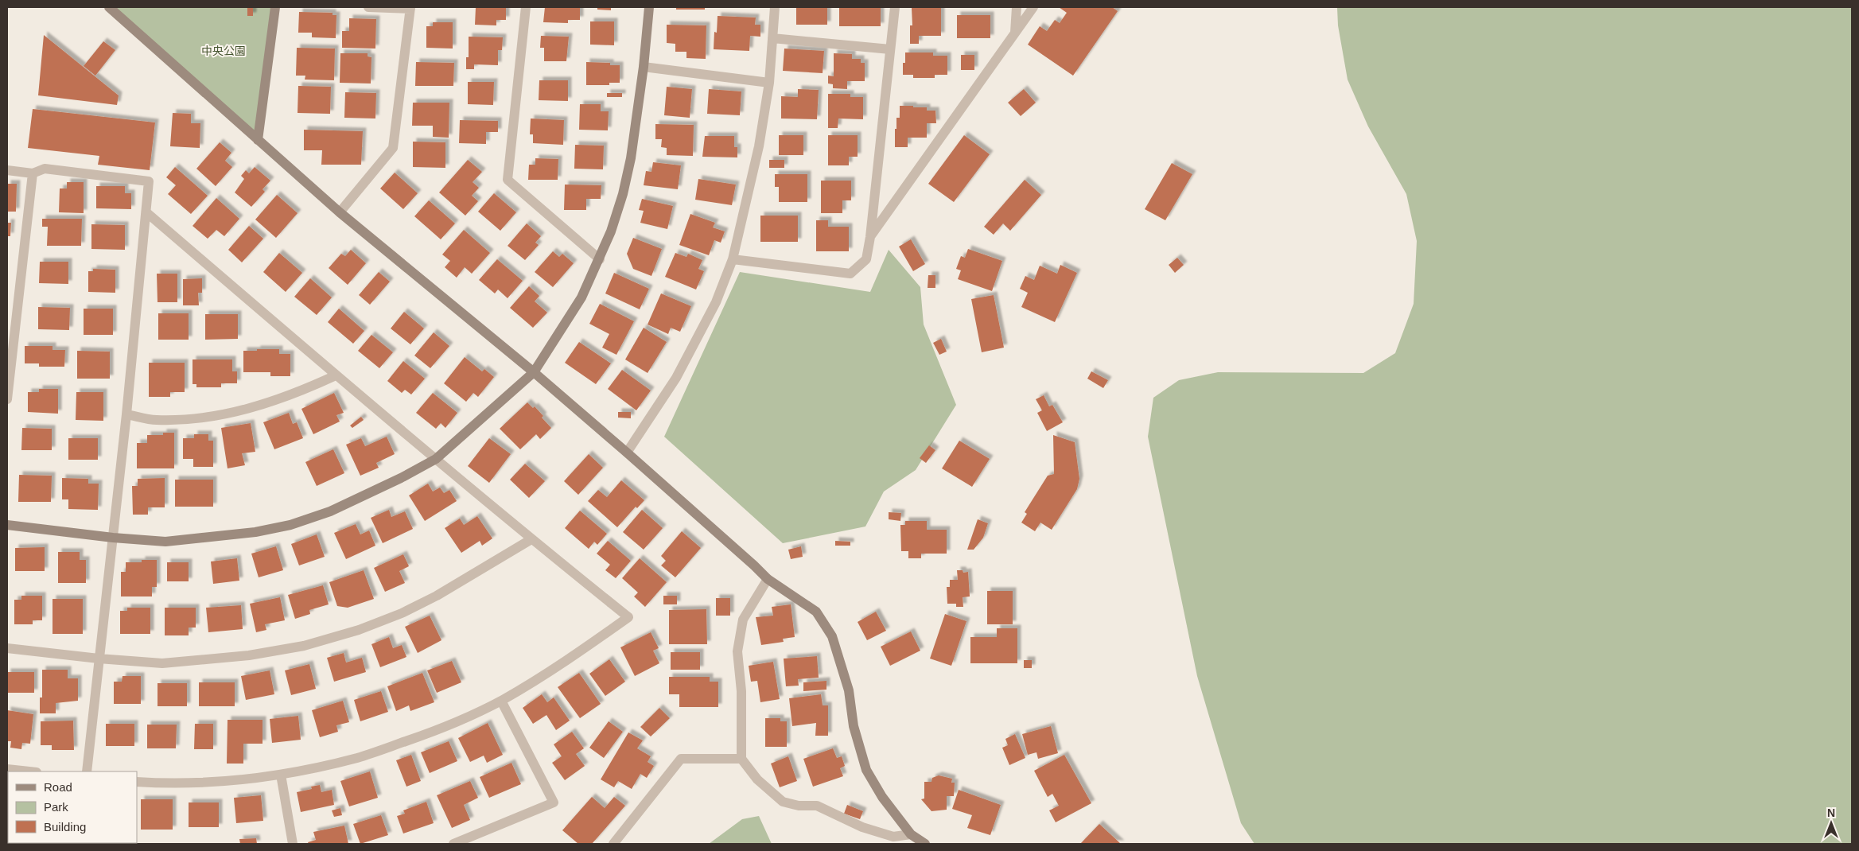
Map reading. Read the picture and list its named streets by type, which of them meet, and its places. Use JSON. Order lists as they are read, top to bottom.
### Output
{
  "parks": ["中央公園"],
  "legend": ["Road", "Park", "Building"],
  "north": "top"
}
